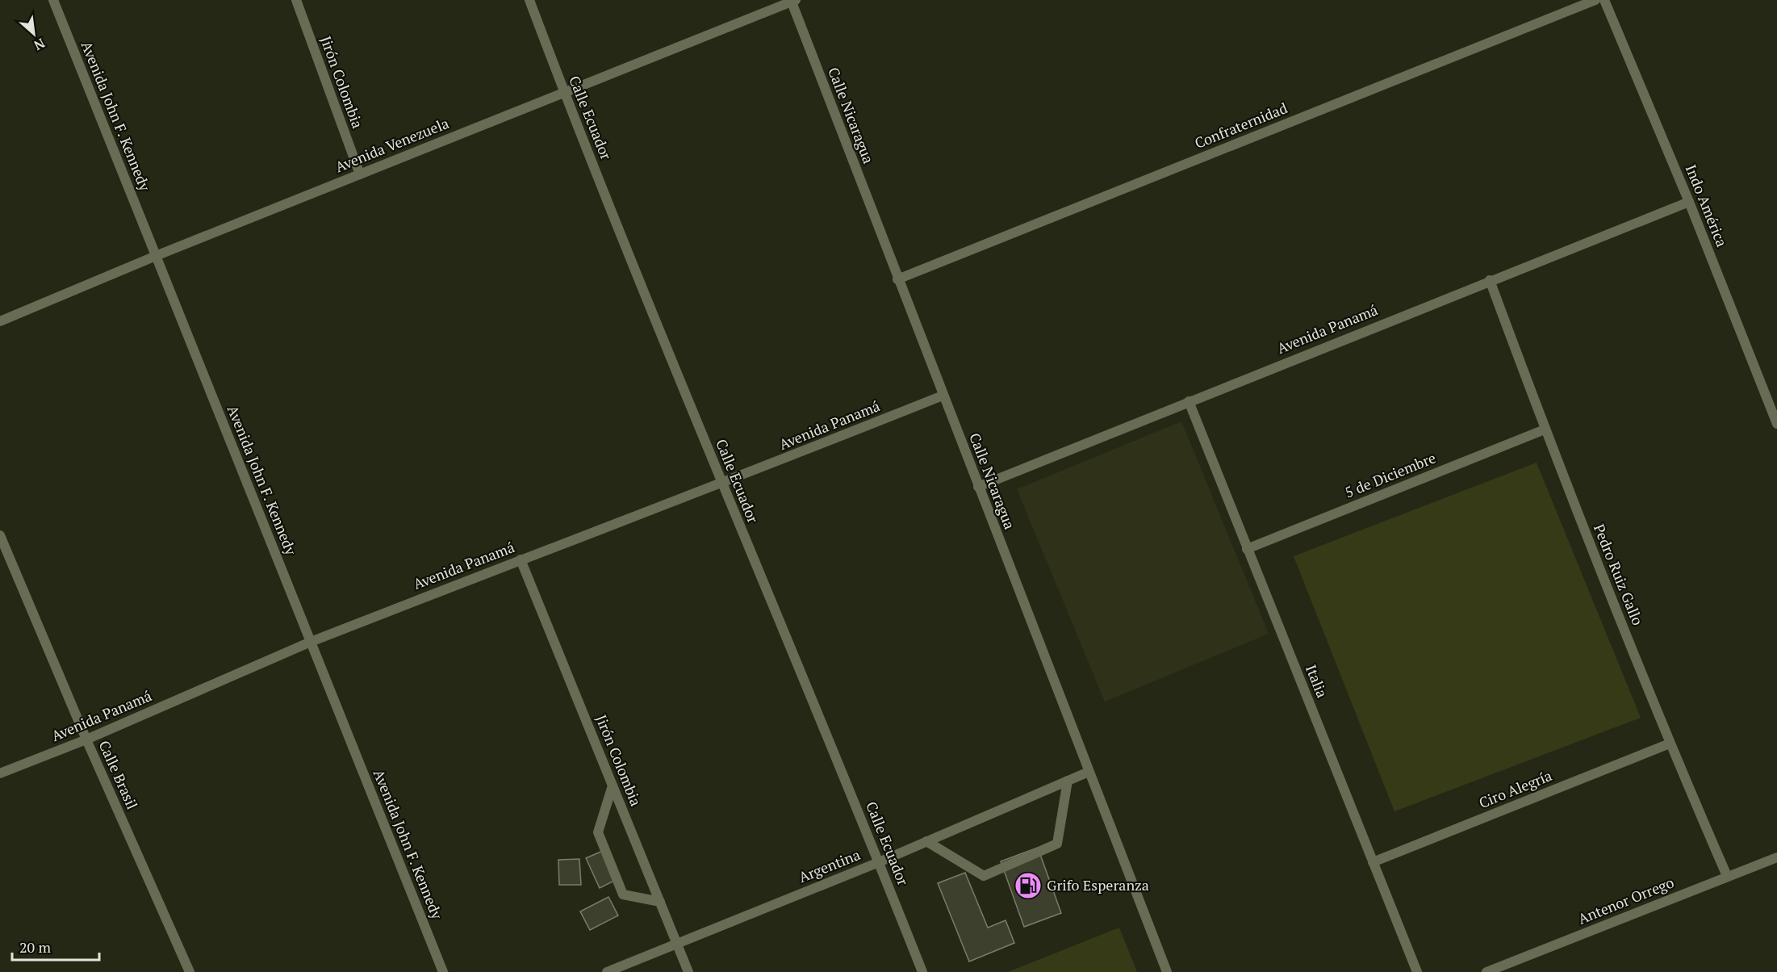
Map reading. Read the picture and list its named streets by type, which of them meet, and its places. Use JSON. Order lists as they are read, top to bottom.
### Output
{
  "streets": {
    "street": [
      "Jirón Colombia",
      "Calle Nicaragua",
      "Avenida John F. Kennedy",
      "Calle Ecuador",
      "Confraternidad",
      "Avenida Venezuela",
      "Indo América",
      "Avenida Panamá",
      "5 de Diciembre",
      "Pedro Ruiz Gallo",
      "Italia",
      "Calle Brasil",
      "Ciro Alegría",
      "Argentina",
      "Antenor Orrego"
    ]
  },
  "crossings": [
    ["Jirón Colombia", "Avenida Venezuela"],
    ["Jirón Colombia", "Avenida Panamá"],
    ["Jirón Colombia", "Argentina"],
    ["Calle Nicaragua", "Confraternidad"],
    ["Calle Nicaragua", "Avenida Venezuela"],
    ["Calle Nicaragua", "Avenida Panamá"],
    ["Calle Nicaragua", "Argentina"],
    ["Avenida John F. Kennedy", "Avenida Venezuela"],
    ["Avenida John F. Kennedy", "Avenida Panamá"],
    ["Calle Ecuador", "Avenida Venezuela"],
    ["Calle Ecuador", "Avenida Panamá"],
    ["Calle Ecuador", "Argentina"],
    ["Indo América", "Avenida Panamá"],
    ["Avenida Panamá", "Pedro Ruiz Gallo"],
    ["Avenida Panamá", "Italia"],
    ["Avenida Panamá", "Calle Brasil"],
    ["5 de Diciembre", "Pedro Ruiz Gallo"],
    ["5 de Diciembre", "Italia"],
    ["Pedro Ruiz Gallo", "Ciro Alegría"],
    ["Pedro Ruiz Gallo", "Antenor Orrego"],
    ["Italia", "Ciro Alegría"]
  ],
  "places": {
    "fuel station": ["Grifo Esperanza"]
  },
  "scale_bar": "20 m",
  "north": "bottom right"
}
